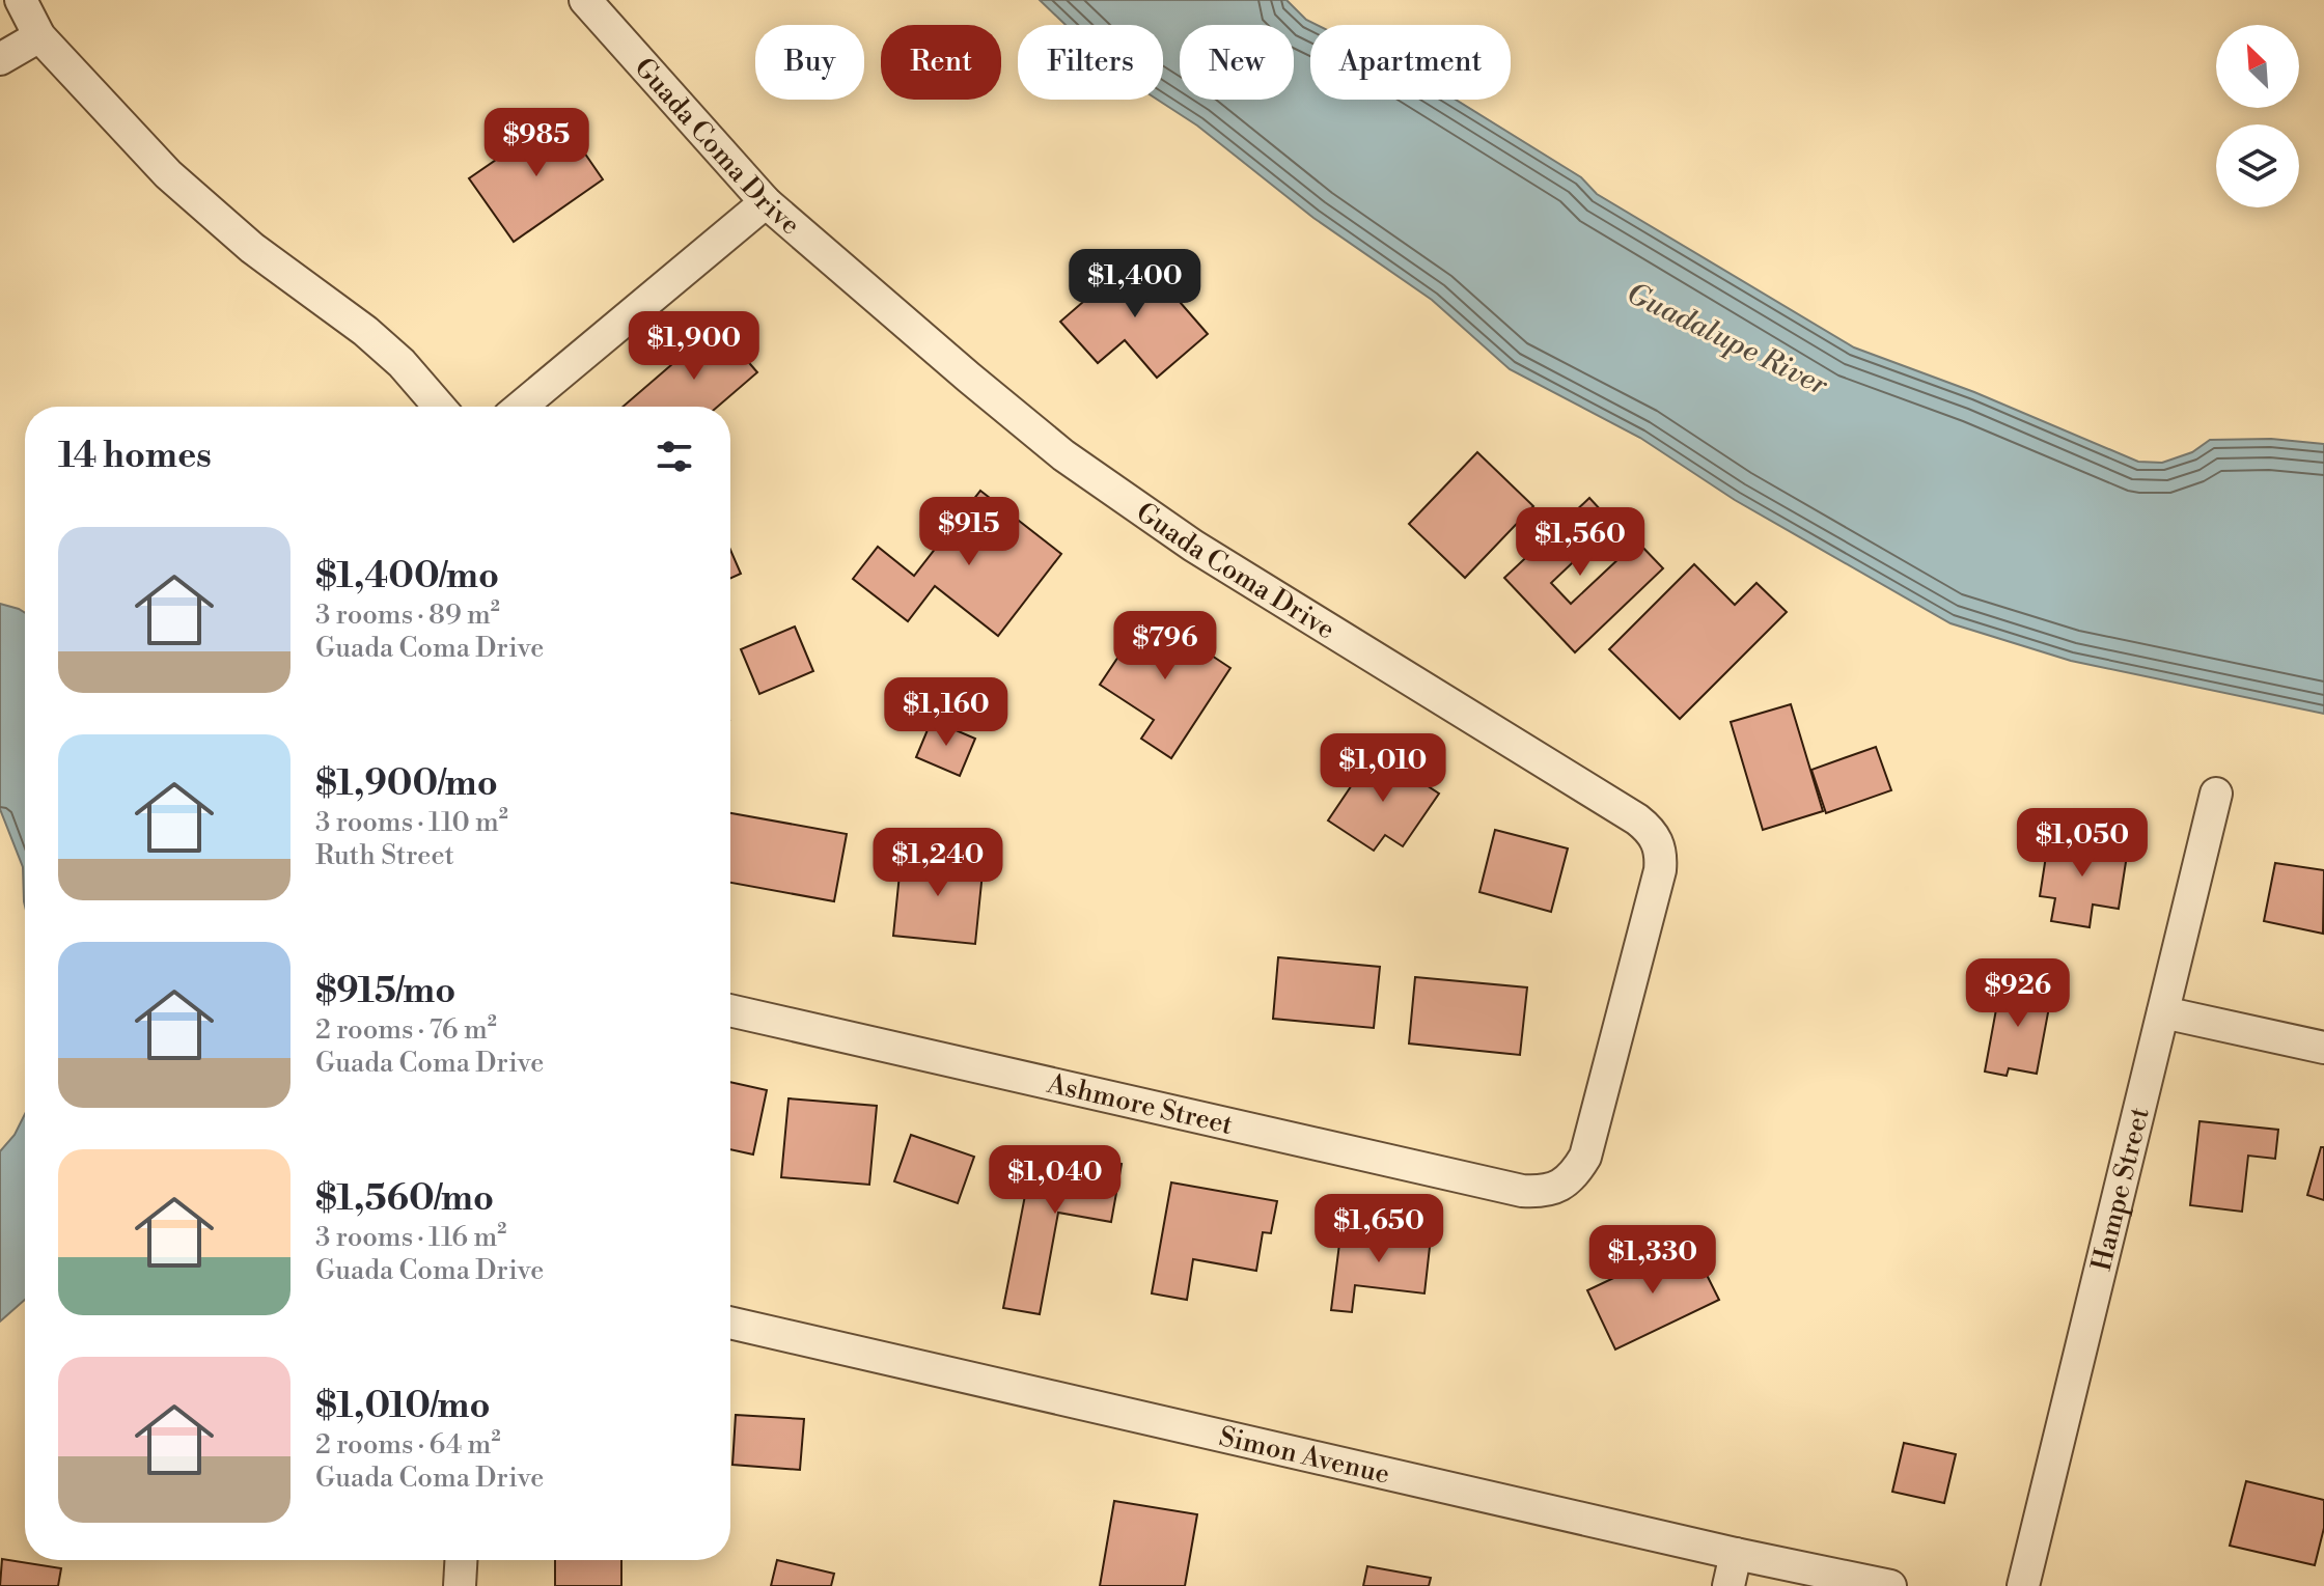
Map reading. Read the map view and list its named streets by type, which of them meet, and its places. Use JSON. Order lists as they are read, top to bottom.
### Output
{
  "streets": {
    "street": [
      "Guada Coma Drive",
      "Ashmore Street",
      "Hampe Street",
      "Simon Avenue"
    ]
  },
  "crossings": [
    ["Guada Coma Drive", "Ashmore Street"]
  ],
  "water": ["Guadalupe River"],
  "north": "top left",
  "page": {
    "chip": [
      "Buy",
      "Rent",
      "Filters",
      "New",
      "Apartment"
    ],
    "price": [
      "$985",
      "$1,400",
      "$1,900",
      "$915",
      "$1,560",
      "$796",
      "$1,160",
      "$1,010",
      "$1,050",
      "$1,240",
      "$926",
      "$1,040",
      "$1,650",
      "$1,330"
    ],
    "heading": "14 homes",
    "list": [
      {
        "name": "$1,400/mo",
        "note": "3 rooms · 89 m² · Guada Coma Drive"
      },
      {
        "name": "$1,900/mo",
        "note": "3 rooms · 110 m² · Ruth Street"
      },
      {
        "name": "$915/mo",
        "note": "2 rooms · 76 m² · Guada Coma Drive"
      },
      {
        "name": "$1,560/mo",
        "note": "3 rooms · 116 m² · Guada Coma Drive"
      },
      {
        "name": "$1,010/mo",
        "note": "2 rooms · 64 m² · Guada Coma Drive"
      }
    ]
  }
}
